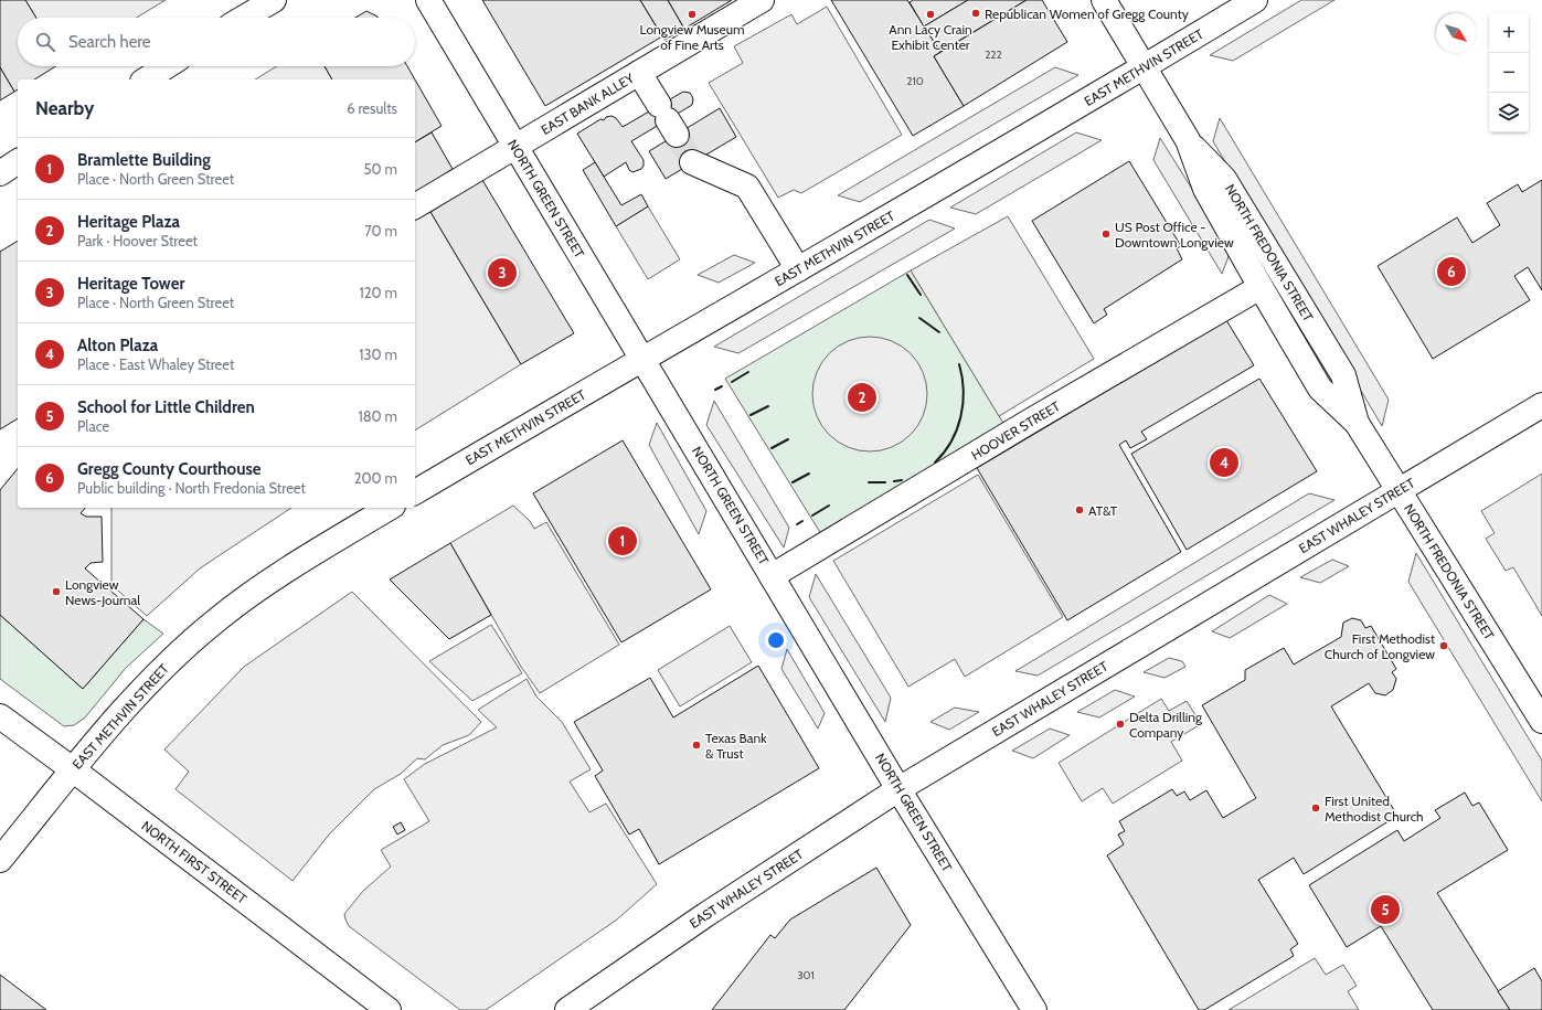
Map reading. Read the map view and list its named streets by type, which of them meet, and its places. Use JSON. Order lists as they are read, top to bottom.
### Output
{
  "streets": {
    "street": [
      "EAST METHVIN STREET",
      "EAST BANK ALLEY",
      "NORTH GREEN STREET",
      "NORTH FREDONIA STREET",
      "HOOVER STREET",
      "EAST WHALEY STREET",
      "NORTH FIRST STREET"
    ]
  },
  "crossings": [
    ["EAST METHVIN STREET", "NORTH GREEN STREET"],
    ["EAST METHVIN STREET", "NORTH FREDONIA STREET"],
    ["EAST METHVIN STREET", "NORTH FIRST STREET"],
    ["EAST BANK ALLEY", "NORTH GREEN STREET"],
    ["NORTH GREEN STREET", "HOOVER STREET"],
    ["NORTH GREEN STREET", "EAST WHALEY STREET"],
    ["NORTH FREDONIA STREET", "HOOVER STREET"],
    ["NORTH FREDONIA STREET", "EAST WHALEY STREET"]
  ],
  "places": [
    "Republican Women of Gregg County",
    "Longview Museum of Fine Arts",
    "Ann Lacy Crain Exhibit Center",
    "US Post Office - Downtown Longview",
    "AT&T",
    "Longview News-Journal",
    "First Methodist Church of Longview",
    "Delta Drilling Company",
    "Texas Bank & Trust",
    "First United Methodist Church"
  ],
  "house_numbers": ["222", "210", "301"],
  "north": "bottom right",
  "page": {
    "map_buttons": ["+", "−"],
    "search": "Search here",
    "heading": ["Nearby", "6 results"],
    "list": [
      {
        "mark": "1",
        "name": "Bramlette Building",
        "note": "Place · North Green Street",
        "value": "50 m"
      },
      {
        "mark": "2",
        "name": "Heritage Plaza",
        "note": "Park · Hoover Street",
        "value": "70 m"
      },
      {
        "mark": "3",
        "name": "Heritage Tower",
        "note": "Place · North Green Street",
        "value": "120 m"
      },
      {
        "mark": "4",
        "name": "Alton Plaza",
        "note": "Place · East Whaley Street",
        "value": "130 m"
      },
      {
        "mark": "5",
        "name": "School for Little Children",
        "note": "Place",
        "value": "180 m"
      },
      {
        "mark": "6",
        "name": "Gregg County Courthouse",
        "note": "Public building · North Fredonia Street",
        "value": "200 m"
      }
    ],
    "pins": [
      "6",
      "3",
      "2",
      "4",
      "1",
      "5"
    ]
  }
}
